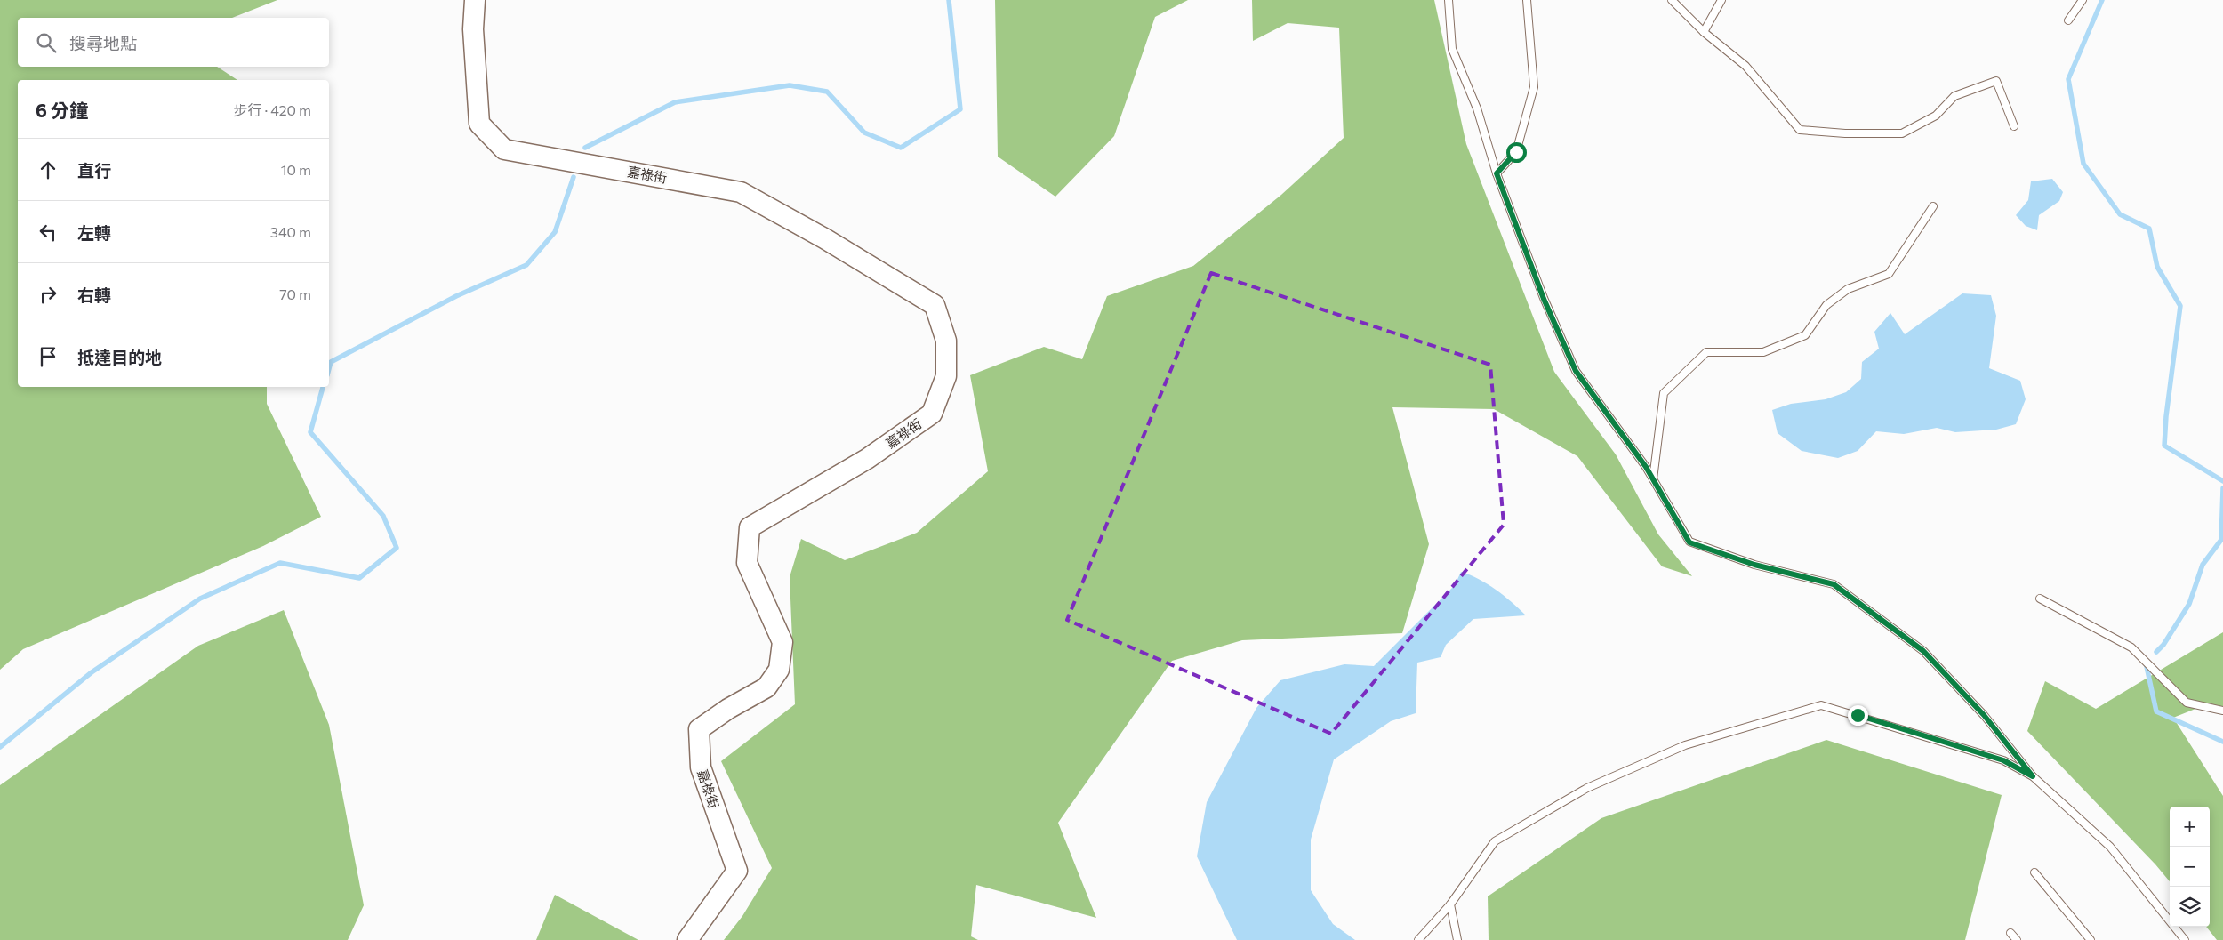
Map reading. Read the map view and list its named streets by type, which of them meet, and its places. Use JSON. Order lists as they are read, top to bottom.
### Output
{
  "streets": {
    "street": ["嘉祿街"]
  },
  "page": {
    "search": "搜尋地點",
    "heading": ["6 分鐘", "步行 · 420 m"],
    "list": [
      ["直行", "10 m"],
      ["左轉", "340 m"],
      ["右轉", "70 m"],
      "抵達目的地"
    ],
    "map_buttons": ["+", "−"]
  }
}
